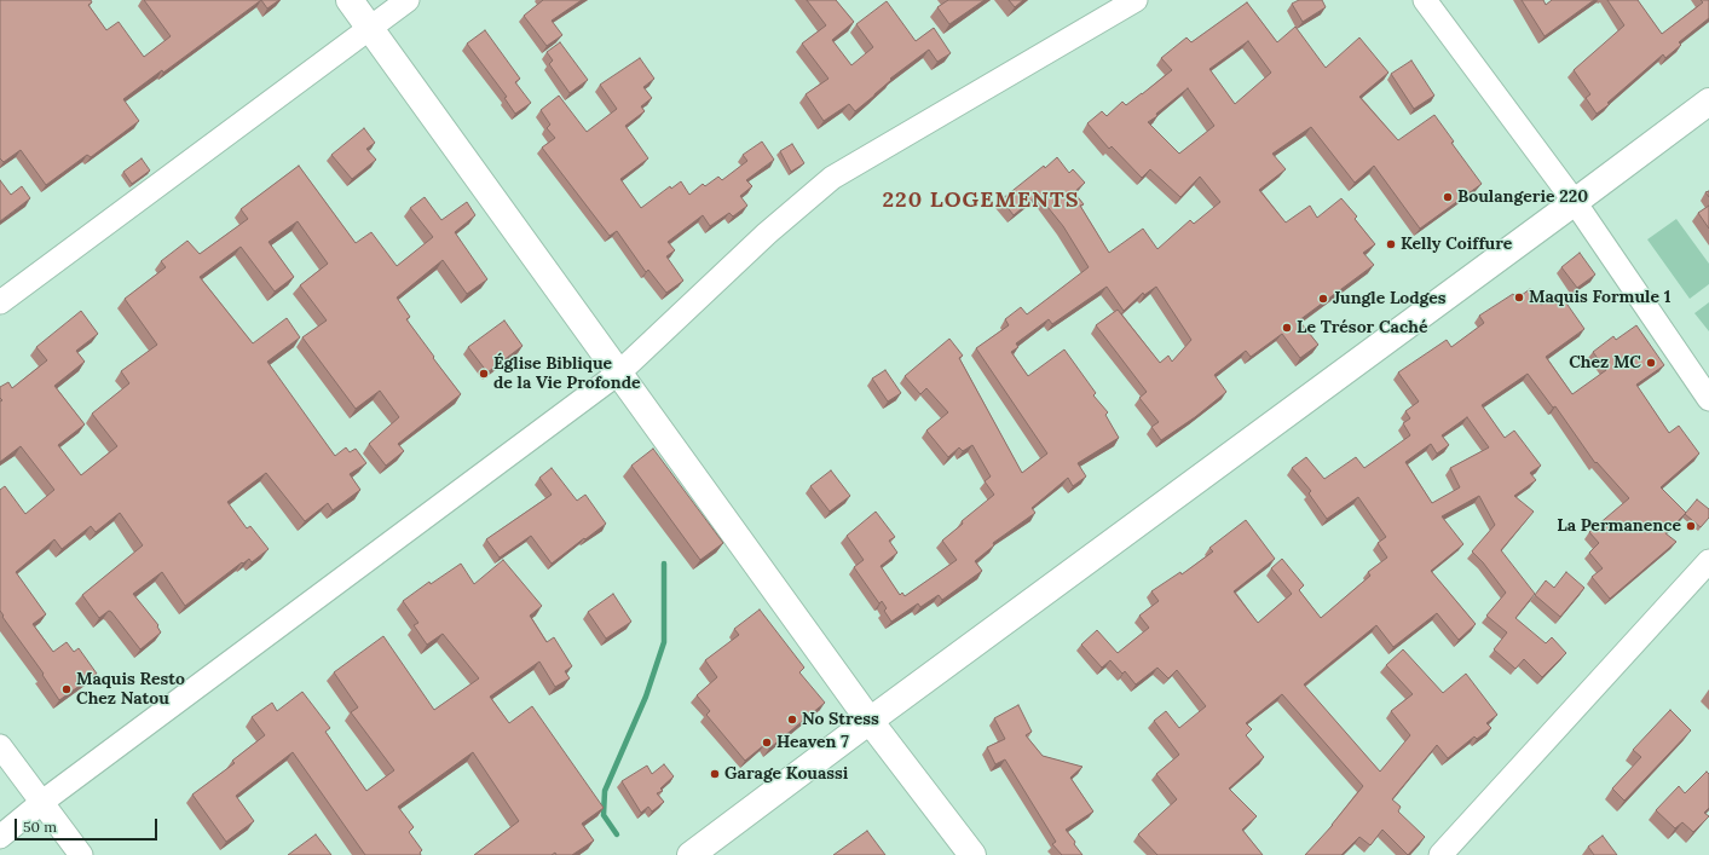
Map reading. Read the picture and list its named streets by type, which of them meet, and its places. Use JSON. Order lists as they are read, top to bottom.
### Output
{
  "districts": ["220 LOGEMENTS"],
  "places": [
    "Boulangerie 220",
    "Kelly Coiffure",
    "Maquis Formule 1",
    "Jungle Lodges",
    "Le Trésor Caché",
    "Chez MC",
    "Église Biblique de la Vie Profonde",
    "La Permanence",
    "Maquis Resto Chez Natou",
    "No Stress",
    "Heaven 7",
    "Garage Kouassi"
  ],
  "scale_bar": "50 m"
}
